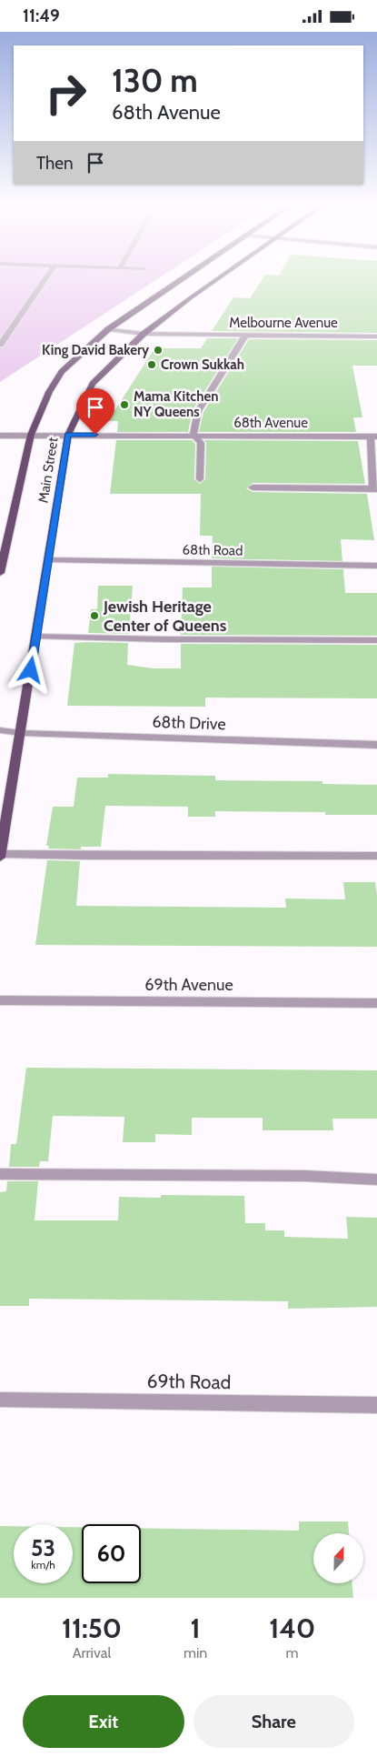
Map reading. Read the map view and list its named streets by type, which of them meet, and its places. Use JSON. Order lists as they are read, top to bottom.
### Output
{
  "streets": {
    "main road": ["Main Street"],
    "street": [
      "Melbourne Avenue",
      "68th Avenue",
      "68th Road",
      "68th Drive",
      "69th Avenue",
      "69th Road"
    ]
  },
  "crossings": [
    ["Melbourne Avenue", "Main Street"],
    ["68th Avenue", "Main Street"],
    ["Main Street", "68th Road"],
    ["Main Street", "68th Drive"]
  ],
  "places": [
    "King David Bakery",
    "Crown Sukkah",
    "Mama Kitchen NY Queens",
    "Jewish Heritage Center of Queens"
  ],
  "north": "top",
  "page": {
    "status": "11:49",
    "turn": ["130 m", "68th Avenue"],
    "then": "Then",
    "speed": "53 km/h",
    "limit": "60",
    "eta": [
      "11:50",
      "Arrival",
      "1",
      "min",
      "140",
      "m"
    ],
    "buttons": ["Exit", "Share"]
  }
}
